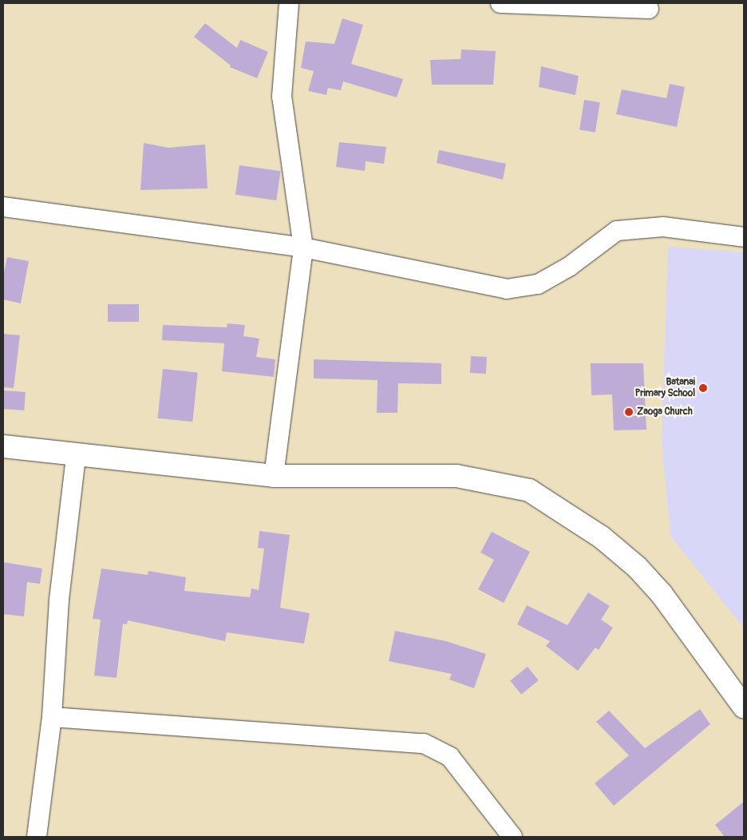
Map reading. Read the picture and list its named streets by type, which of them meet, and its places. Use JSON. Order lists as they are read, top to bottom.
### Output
{
  "places": ["Batanai Primary School", "Zaoga Church"]
}
